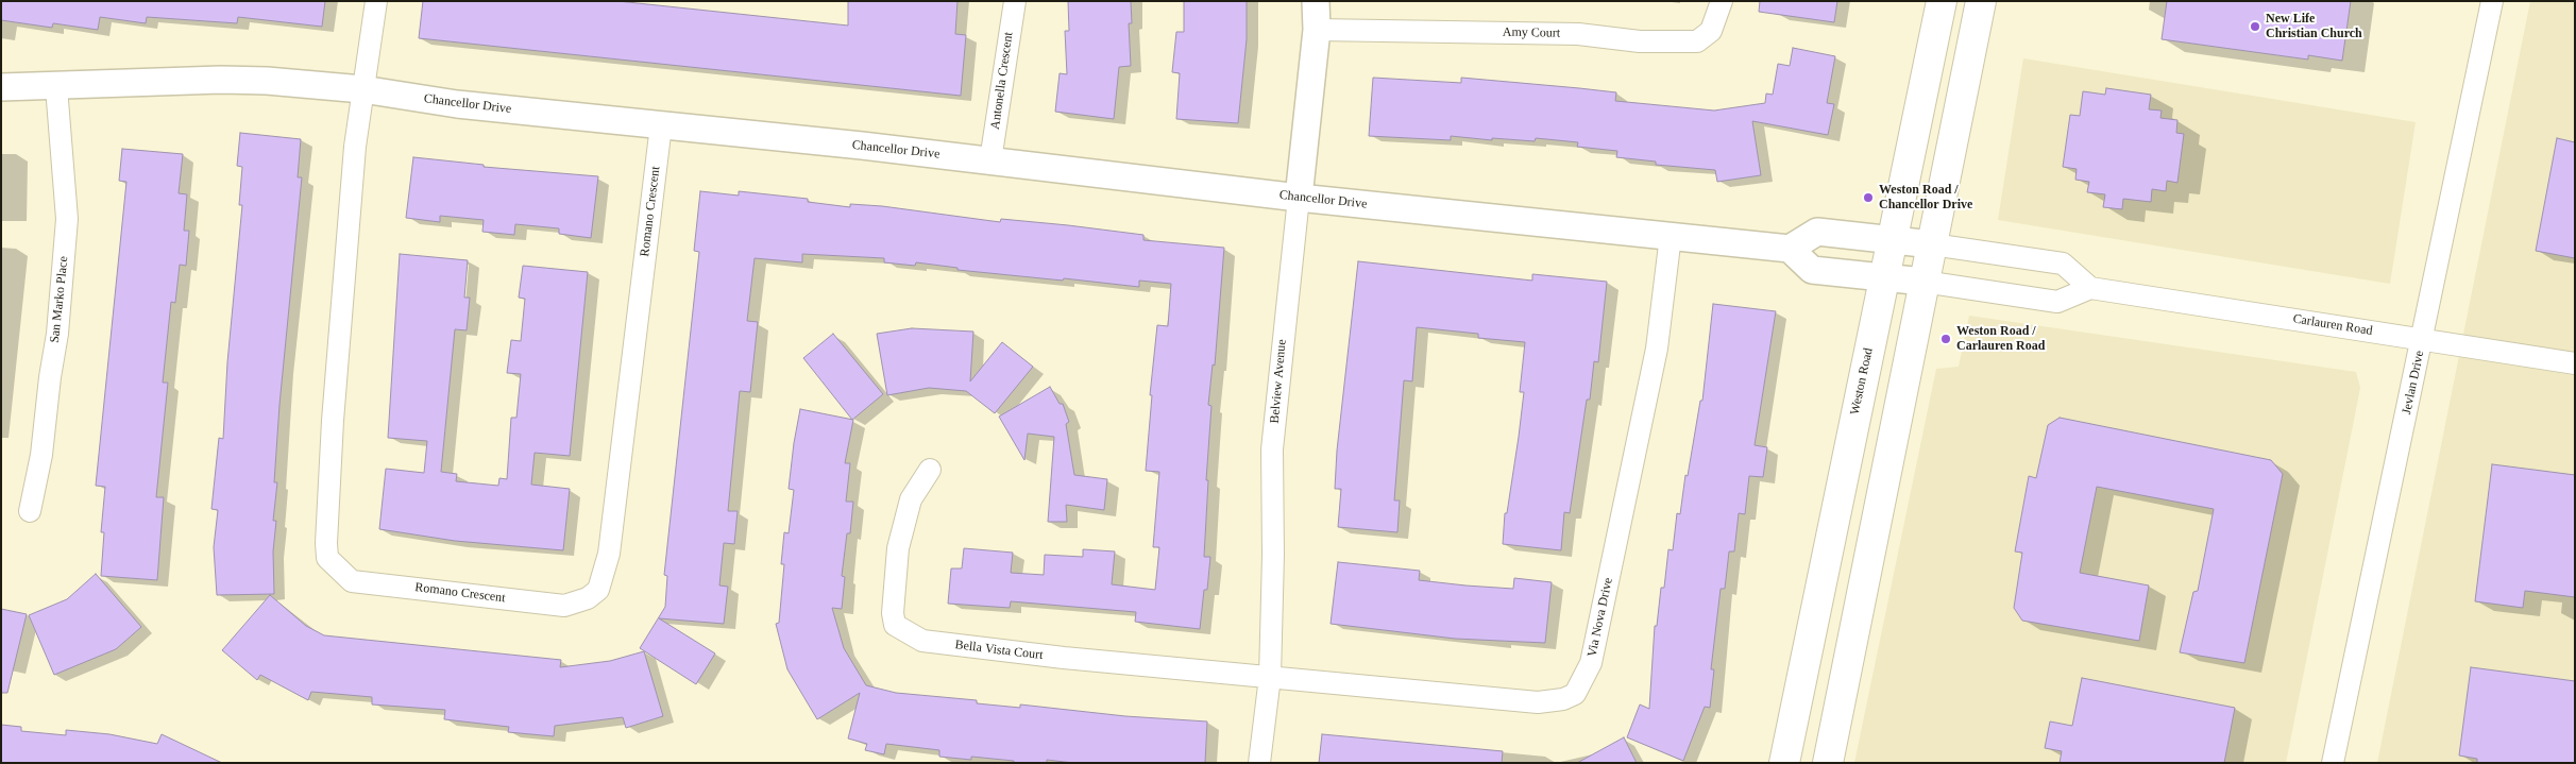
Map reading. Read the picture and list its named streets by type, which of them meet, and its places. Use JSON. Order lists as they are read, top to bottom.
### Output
{
  "streets": {
    "main road": ["Weston Road"],
    "street": [
      "Amy Court",
      "Antonella Crescent",
      "Chancellor Drive",
      "Romano Crescent",
      "San Marko Place",
      "Carlauren Road",
      "Belview Avenue",
      "Jevlan Drive",
      "Via Nova Drive",
      "Bella Vista Court"
    ]
  },
  "crossings": [
    ["Amy Court", "Belview Avenue"],
    ["Antonella Crescent", "Chancellor Drive"],
    ["Chancellor Drive", "Romano Crescent"],
    ["Chancellor Drive", "San Marko Place"],
    ["Chancellor Drive", "Belview Avenue"],
    ["Chancellor Drive", "Via Nova Drive"],
    ["Carlauren Road", "Jevlan Drive"],
    ["Belview Avenue", "Via Nova Drive"],
    ["Belview Avenue", "Bella Vista Court"],
    ["Via Nova Drive", "Bella Vista Court"]
  ],
  "places": ["New Life Christian Church", "Weston Road / Chancellor Drive", "Weston Road / Carlauren Road"]
}
